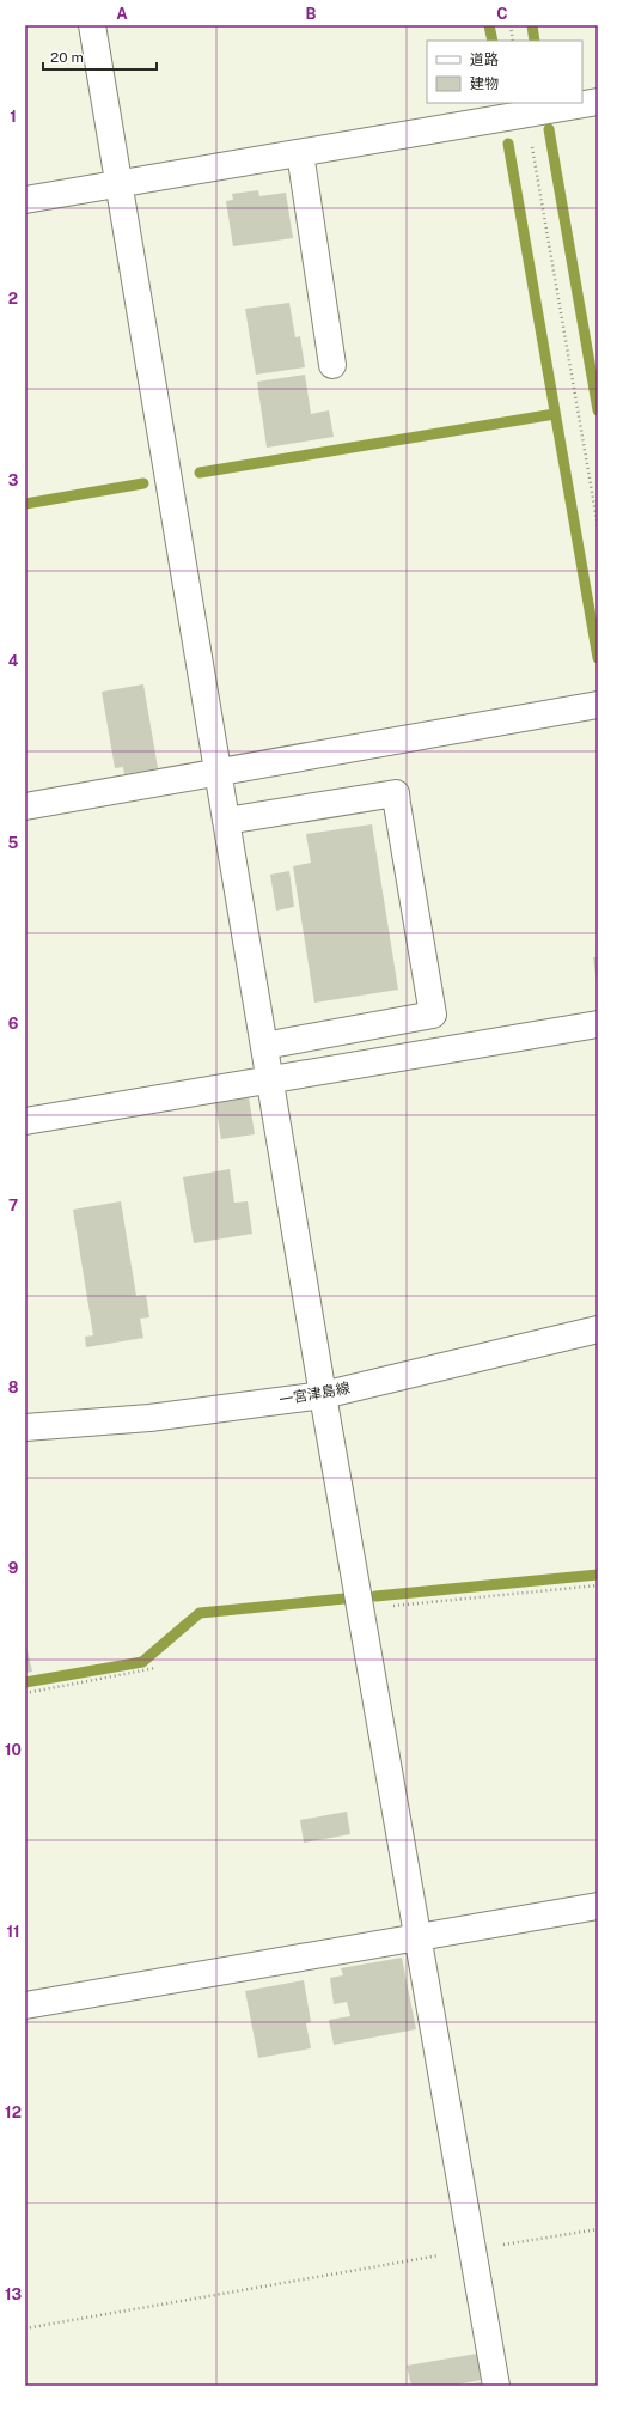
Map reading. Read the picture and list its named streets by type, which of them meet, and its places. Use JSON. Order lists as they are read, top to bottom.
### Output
{
  "streets": {
    "street": ["一宮津島線"]
  },
  "legend": ["道路", "建物"],
  "scale_bar": "20 m",
  "grid": {
    "columns": ["A", "B", "C"],
    "rows": [
      "1",
      "2",
      "3",
      "4",
      "5",
      "6",
      "7",
      "8",
      "9",
      "10",
      "11",
      "12",
      "13"
    ]
  }
}
